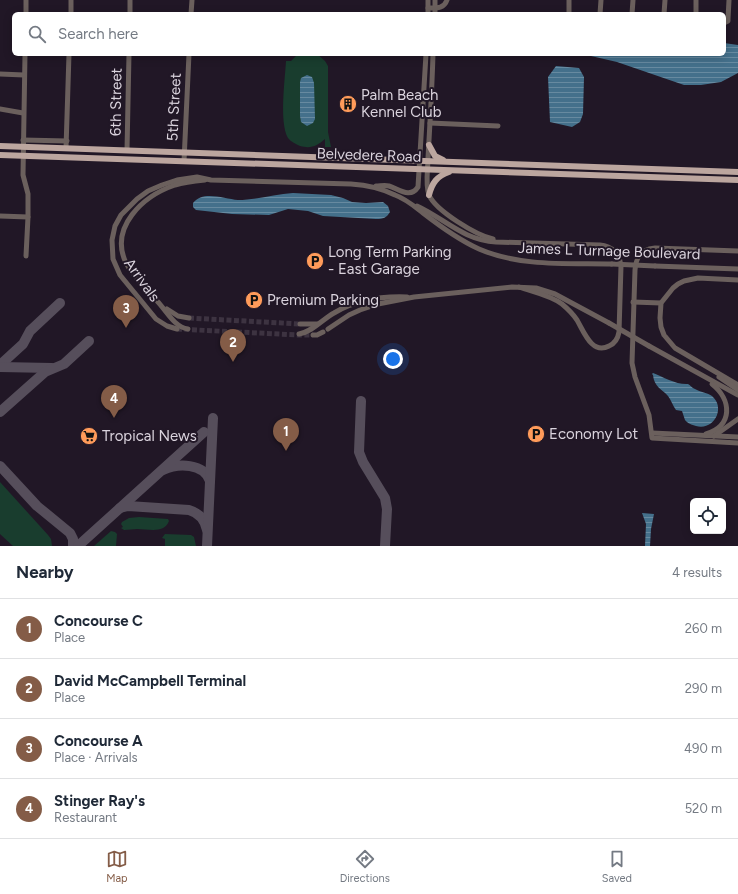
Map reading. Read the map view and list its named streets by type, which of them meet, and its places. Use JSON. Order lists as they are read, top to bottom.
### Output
{
  "streets": {
    "main road": ["Belvedere Road"],
    "street": [
      "6th Street",
      "5th Street",
      "James L Turnage Boulevard",
      "Arrivals"
    ]
  },
  "crossings": [
    ["6th Street", "Belvedere Road"],
    ["5th Street", "Belvedere Road"],
    ["James L Turnage Boulevard", "Arrivals"]
  ],
  "places": {
    "building": ["Palm Beach Kennel Club"],
    "parking": ["Long Term Parking - East Garage", "Premium Parking", "Economy Lot"],
    "supermarket": ["Tropical News"]
  },
  "page": {
    "search": "Search here",
    "pins": [
      "3",
      "2",
      "4",
      "1"
    ],
    "heading": ["Nearby", "4 results"],
    "list": [
      {
        "mark": "1",
        "name": "Concourse C",
        "note": "Place",
        "value": "260 m"
      },
      {
        "mark": "2",
        "name": "David McCampbell Terminal",
        "note": "Place",
        "value": "290 m"
      },
      {
        "mark": "3",
        "name": "Concourse A",
        "note": "Place · Arrivals",
        "value": "490 m"
      },
      {
        "mark": "4",
        "name": "Stinger Ray's",
        "note": "Restaurant",
        "value": "520 m"
      }
    ],
    "nav": ["Map", "Directions", "Saved"]
  }
}
